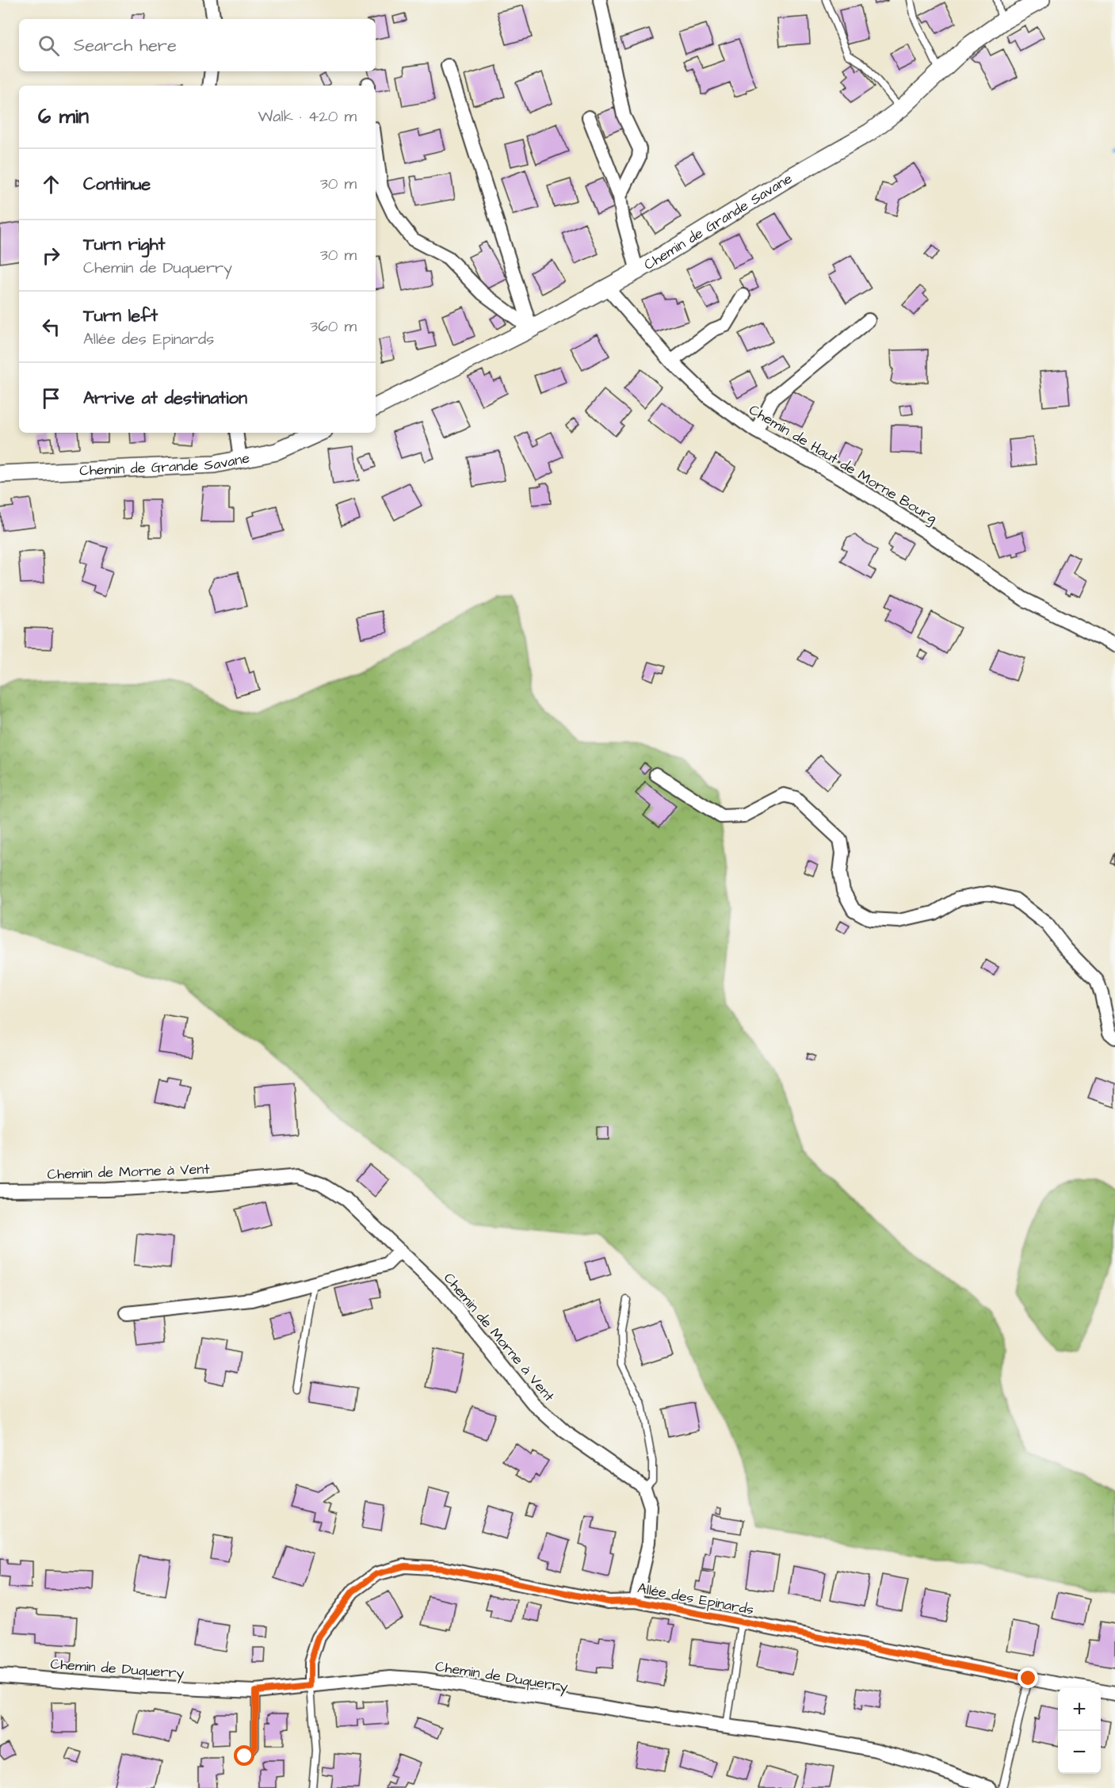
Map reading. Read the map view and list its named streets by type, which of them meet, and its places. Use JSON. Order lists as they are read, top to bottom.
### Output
{
  "streets": {
    "street": [
      "Chemin de Grande Savane",
      "Chemin de Haut de Morne Bourg",
      "Chemin de Morne à Vent",
      "Allée des Epinards",
      "Chemin de Duquerry"
    ]
  },
  "crossings": [
    ["Chemin de Grande Savane", "Chemin de Haut de Morne Bourg"],
    ["Allée des Epinards", "Chemin de Duquerry"]
  ],
  "page": {
    "search": "Search here",
    "heading": ["6 min", "Walk · 420 m"],
    "list": [
      ["Continue", "30 m"],
      ["Turn right", "Chemin de Duquerry", "30 m"],
      ["Turn left", "Allée des Epinards", "360 m"],
      "Arrive at destination"
    ],
    "map_buttons": ["+", "−"]
  }
}
